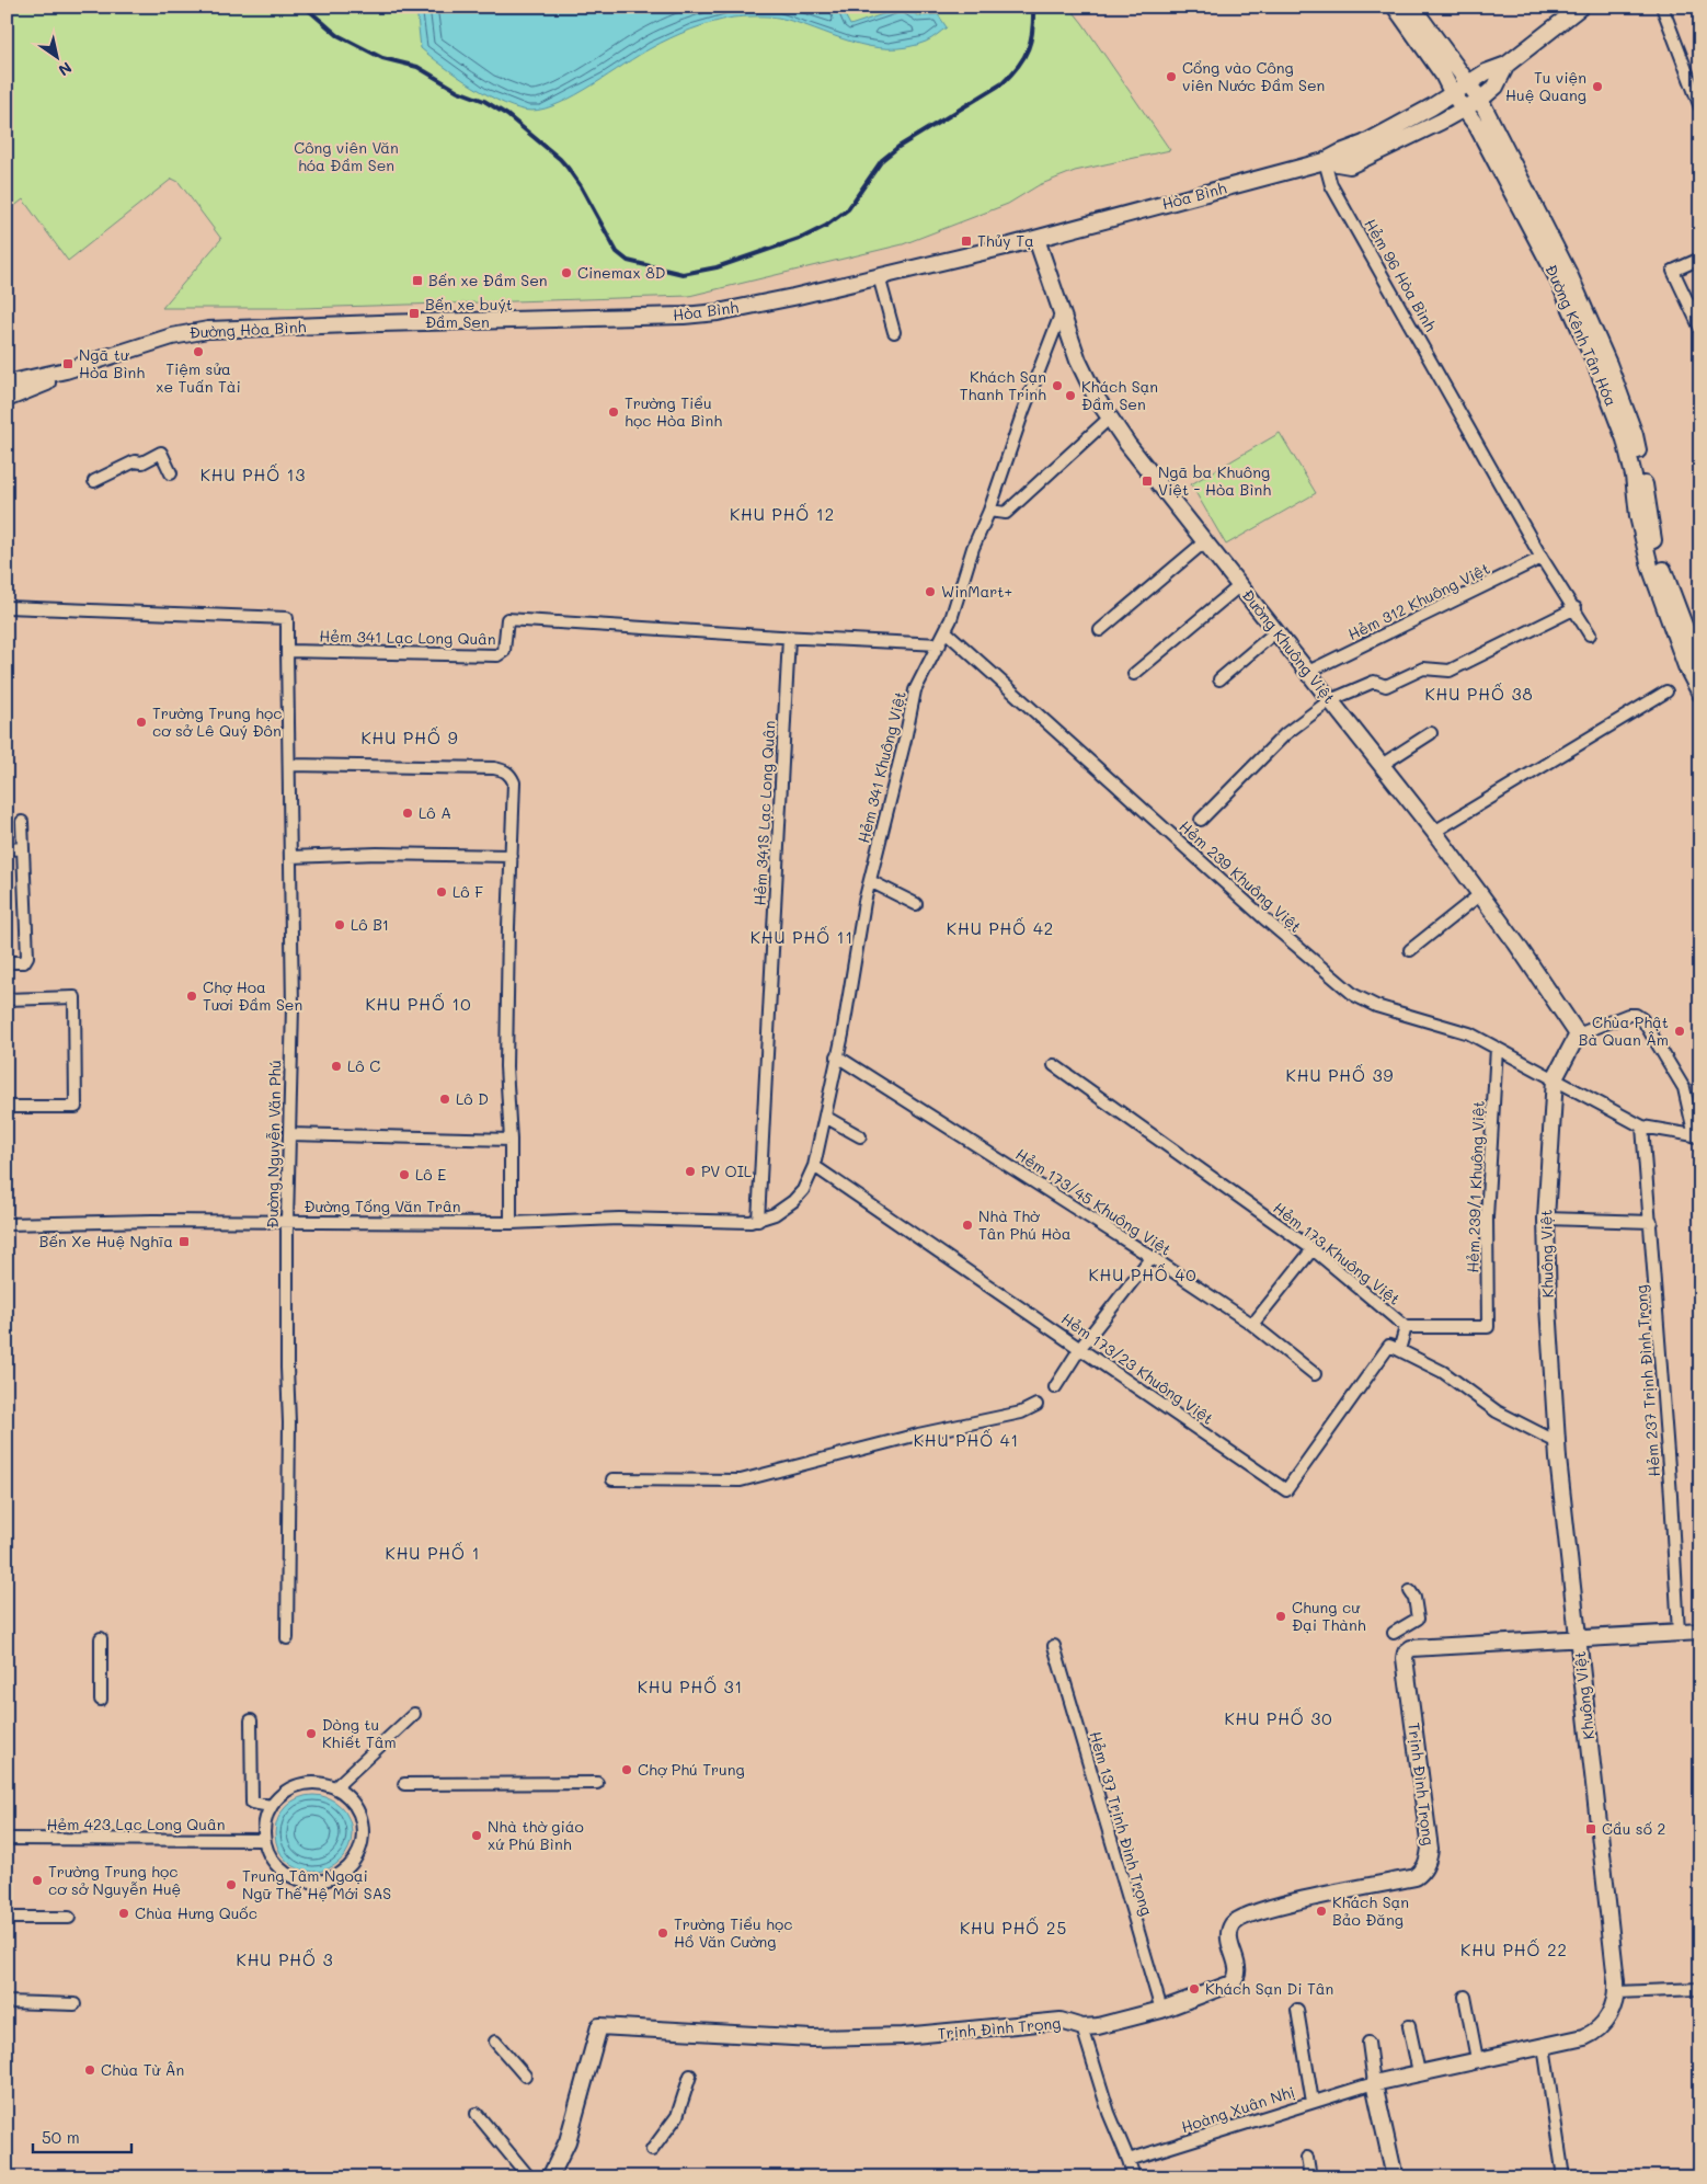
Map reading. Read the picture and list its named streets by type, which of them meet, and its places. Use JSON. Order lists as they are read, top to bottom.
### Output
{
  "streets": {
    "street": [
      "Hòa Bình",
      "Hẻm 96 Hòa Bình",
      "Đường Hòa Bình",
      "Đường Kênh Tân Hóa",
      "Hẻm 312 Khuông Việt",
      "Hẻm 341 Lạc Long Quân",
      "Đường Khuông Việt",
      "Hẻm 341 Khuông Việt",
      "Hẻm 341S Lạc Long Quân",
      "Hẻm 239 Khuông Việt",
      "Đường Nguyễn Văn Phú",
      "Hẻm 239/1 Khuông Việt",
      "Hẻm 173/45 Khuông Việt",
      "Đường Tống Văn Trân",
      "Hẻm 173 Khuông Việt",
      "Khuông Việt",
      "Hẻm 173/23 Khuông Việt",
      "Hẻm 237 Trịnh Đình Trọng",
      "Trịnh Đình Trọng",
      "Hẻm 137 Trịnh Đình Trọng",
      "Hẻm 423 Lạc Long Quân",
      "Hoàng Xuân Nhị"
    ]
  },
  "crossings": [
    ["Hòa Bình", "Hẻm 96 Hòa Bình"],
    ["Hòa Bình", "Đường Hòa Bình"],
    ["Hòa Bình", "Đường Kênh Tân Hóa"],
    ["Hòa Bình", "Đường Khuông Việt"],
    ["Hẻm 96 Hòa Bình", "Hẻm 312 Khuông Việt"],
    ["Hẻm 312 Khuông Việt", "Đường Khuông Việt"],
    ["Hẻm 341 Lạc Long Quân", "Hẻm 341 Khuông Việt"],
    ["Hẻm 341 Lạc Long Quân", "Hẻm 341S Lạc Long Quân"],
    ["Hẻm 341 Lạc Long Quân", "Đường Nguyễn Văn Phú"],
    ["Đường Khuông Việt", "Hẻm 341 Khuông Việt"],
    ["Đường Khuông Việt", "Khuông Việt"],
    ["Hẻm 341 Khuông Việt", "Hẻm 341S Lạc Long Quân"],
    ["Hẻm 341 Khuông Việt", "Hẻm 239 Khuông Việt"],
    ["Hẻm 341 Khuông Việt", "Hẻm 173/45 Khuông Việt"],
    ["Hẻm 341 Khuông Việt", "Đường Tống Văn Trân"],
    ["Hẻm 341 Khuông Việt", "Hẻm 173/23 Khuông Việt"],
    ["Hẻm 341S Lạc Long Quân", "Đường Tống Văn Trân"],
    ["Hẻm 239 Khuông Việt", "Hẻm 239/1 Khuông Việt"],
    ["Hẻm 239 Khuông Việt", "Khuông Việt"],
    ["Hẻm 239 Khuông Việt", "Hẻm 237 Trịnh Đình Trọng"],
    ["Đường Nguyễn Văn Phú", "Đường Tống Văn Trân"],
    ["Hẻm 239/1 Khuông Việt", "Hẻm 173 Khuông Việt"],
    ["Khuông Việt", "Trịnh Đình Trọng"],
    ["Khuông Việt", "Hoàng Xuân Nhị"],
    ["Hẻm 237 Trịnh Đình Trọng", "Trịnh Đình Trọng"],
    ["Trịnh Đình Trọng", "Hẻm 137 Trịnh Đình Trọng"]
  ],
  "districts": [
    "KHU PHỐ 13",
    "KHU PHỐ 12",
    "KHU PHỐ 38",
    "KHU PHỐ 9",
    "KHU PHỐ 42",
    "KHU PHỐ 11",
    "KHU PHỐ 10",
    "KHU PHỐ 39",
    "KHU PHỐ 40",
    "KHU PHỐ 41",
    "KHU PHỐ 1",
    "KHU PHỐ 31",
    "KHU PHỐ 30",
    "KHU PHỐ 25",
    "KHU PHỐ 22",
    "KHU PHỐ 3"
  ],
  "parks": ["Công viên Văn hóa Đầm Sen"],
  "places": {
    "other": [
      "Cổng vào Công viên Nước Đầm Sen",
      "Tu viện Huệ Quang",
      "Cinemax 8D",
      "Tiệm sửa xe Tuấn Tài",
      "Khách Sạn Thanh Trinh",
      "Khách Sạn Đầm Sen",
      "Trường Tiểu học Hòa Bình",
      "WinMart+",
      "Trường Trung học cơ sở Lê Quý Đôn",
      "Lô A",
      "Lô F",
      "Lô B1",
      "Chợ Hoa Tươi Đầm Sen",
      "Chùa Phật Bà Quan Âm",
      "Lô C",
      "Lô D",
      "PV OIL",
      "Lô E",
      "Nhà Thờ Tân Phú Hòa",
      "Chung cư Đại Thành",
      "Dòng tu Khiết Tâm",
      "Chợ Phú Trung",
      "Nhà thờ giáo xứ Phú Bình",
      "Trường Trung học cơ sở Nguyễn Huệ",
      "Trung Tâm Ngoại Ngữ Thế Hệ Mới SAS",
      "Khách Sạn Bảo Đăng",
      "Chùa Hưng Quốc",
      "Trường Tiểu học Hồ Văn Cường",
      "Khách Sạn Di Tân",
      "Chùa Từ Ân"
    ],
    "transit": [
      "Thủy Tạ",
      "Bến xe Đầm Sen",
      "Bến xe buýt Đầm Sen",
      "Ngã tư Hòa Bình",
      "Ngã ba Khuông Việt - Hòa Bình",
      "Bến Xe Huệ Nghĩa",
      "Cầu số 2"
    ]
  },
  "scale_bar": "50 m",
  "north": "bottom right"
}
